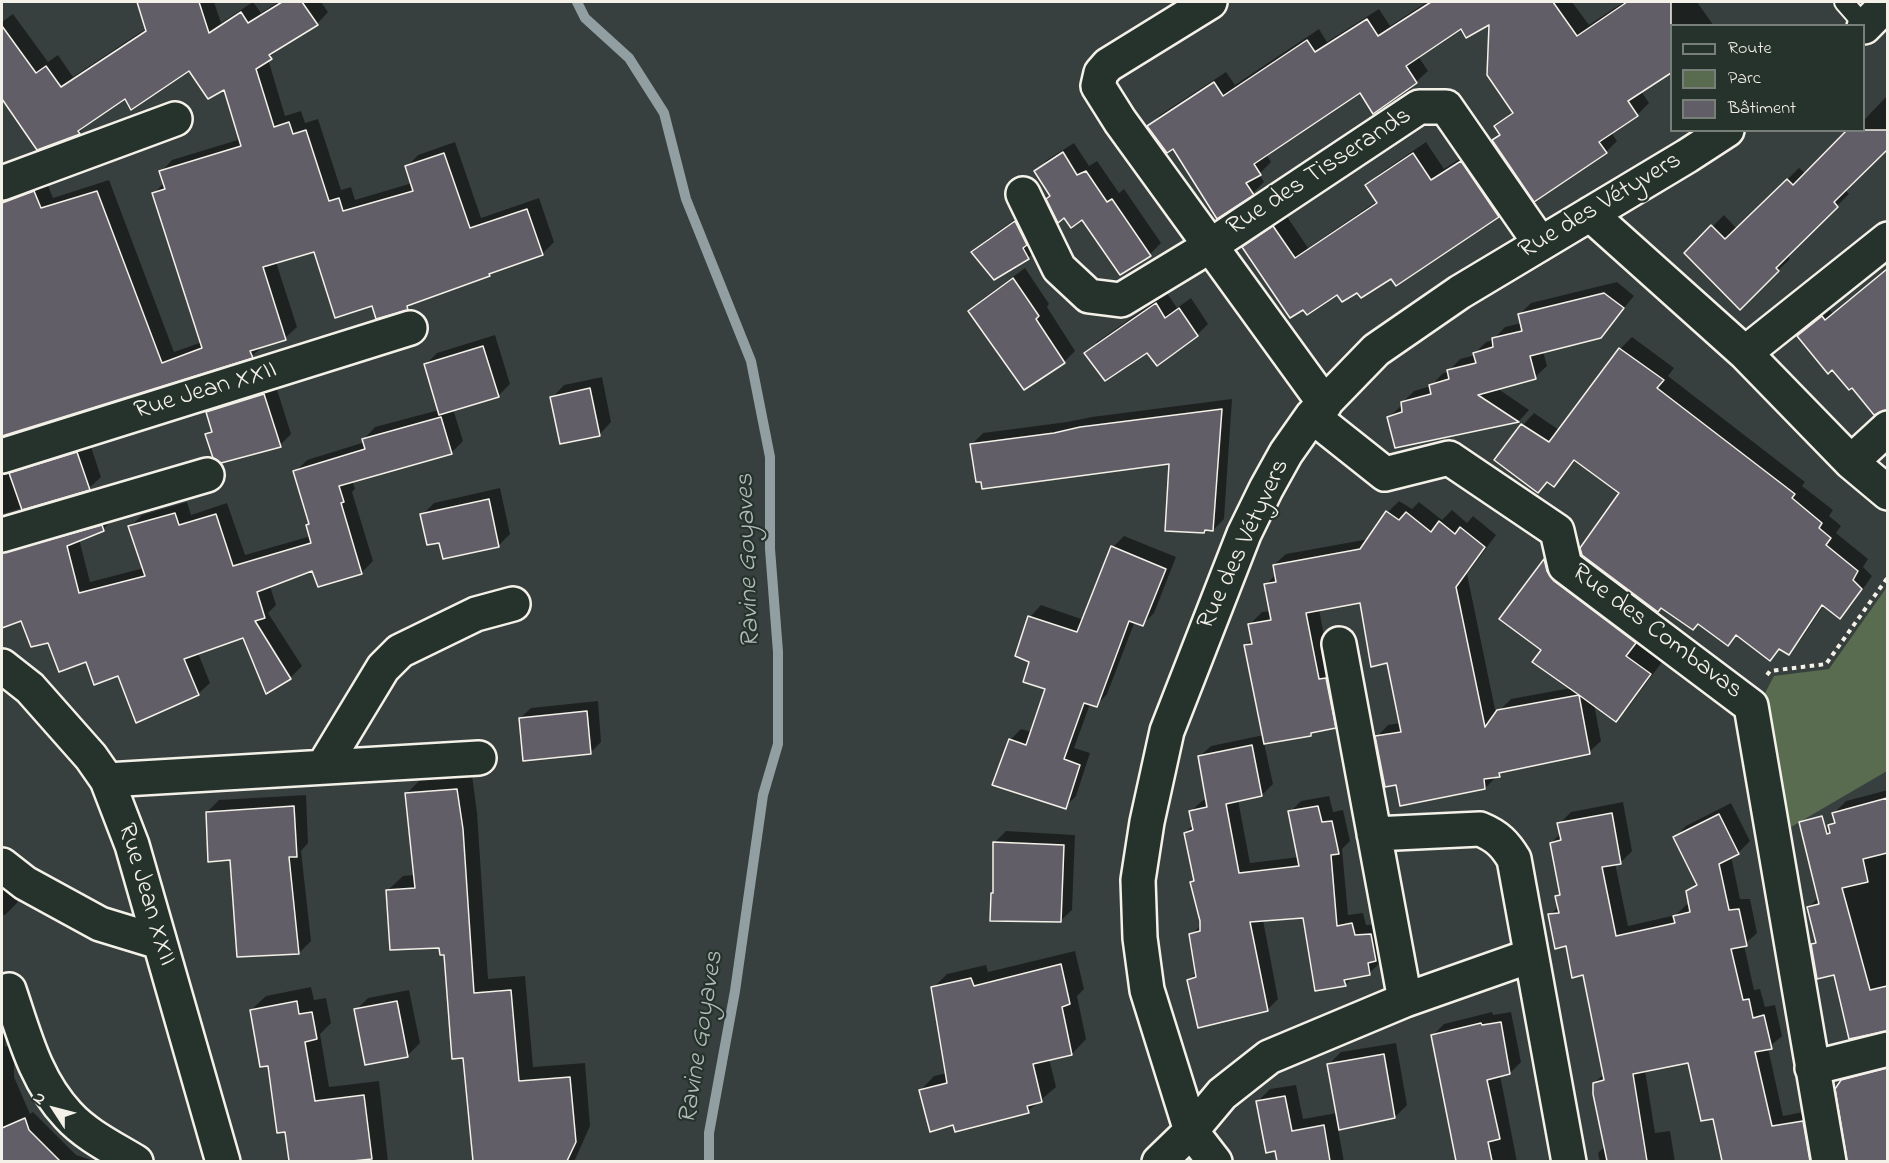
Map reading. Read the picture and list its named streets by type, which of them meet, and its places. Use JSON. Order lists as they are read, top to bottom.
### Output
{
  "streets": {
    "street": [
      "Rue des Tisserands",
      "Rue des Vétyvers",
      "Rue Jean XXII",
      "Rue des Combavas"
    ]
  },
  "crossings": [
    ["Rue des Tisserands", "Rue des Vétyvers"],
    ["Rue des Tisserands", "Rue des Combavas"],
    ["Rue des Vétyvers", "Rue des Combavas"]
  ],
  "water": ["Ravine Goyaves"],
  "legend": ["Route", "Parc", "Bâtiment"],
  "north": "top left"
}
